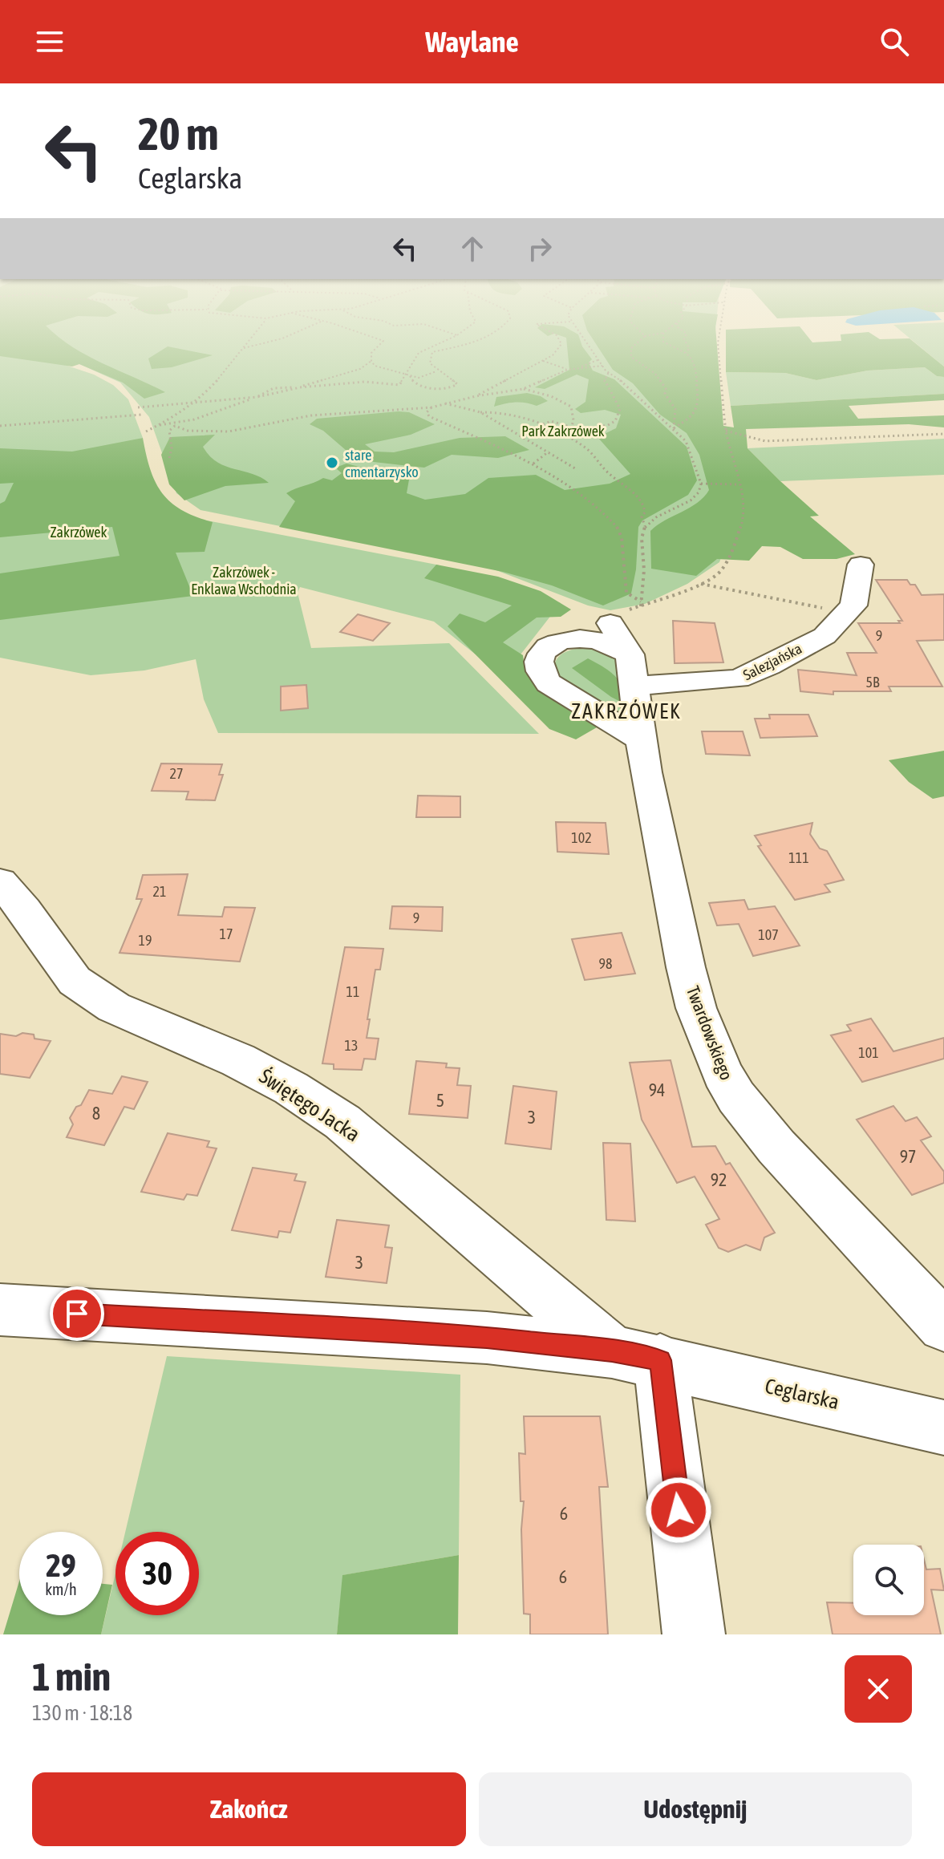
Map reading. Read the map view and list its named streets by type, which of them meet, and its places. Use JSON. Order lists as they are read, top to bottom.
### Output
{
  "streets": {
    "street": [
      "Salezjańska",
      "Twardowskiego",
      "Świętego Jacka",
      "Ceglarska"
    ]
  },
  "crossings": [
    ["Salezjańska", "Twardowskiego"],
    ["Świętego Jacka", "Ceglarska"]
  ],
  "districts": ["ZAKRZÓWEK"],
  "parks": ["Park Zakrzówek", "Zakrzówek", "Zakrzówek - Enklawa Wschodnia"],
  "places": ["stare cmentarzysko"],
  "house_numbers": [
    "9",
    "5B",
    "27",
    "102",
    "111",
    "21",
    "9",
    "17",
    "107",
    "19",
    "98",
    "11",
    "13",
    "101",
    "94",
    "5",
    "8",
    "3",
    "97",
    "92",
    "3",
    "6",
    "6"
  ],
  "page": {
    "header": "Waylane",
    "turn": ["20 m", "Ceglarska"],
    "speed": "29 km/h",
    "limit": "30",
    "heading": ["1 min", "130 m · 18:18"],
    "buttons": ["Zakończ", "Udostępnij"]
  }
}
